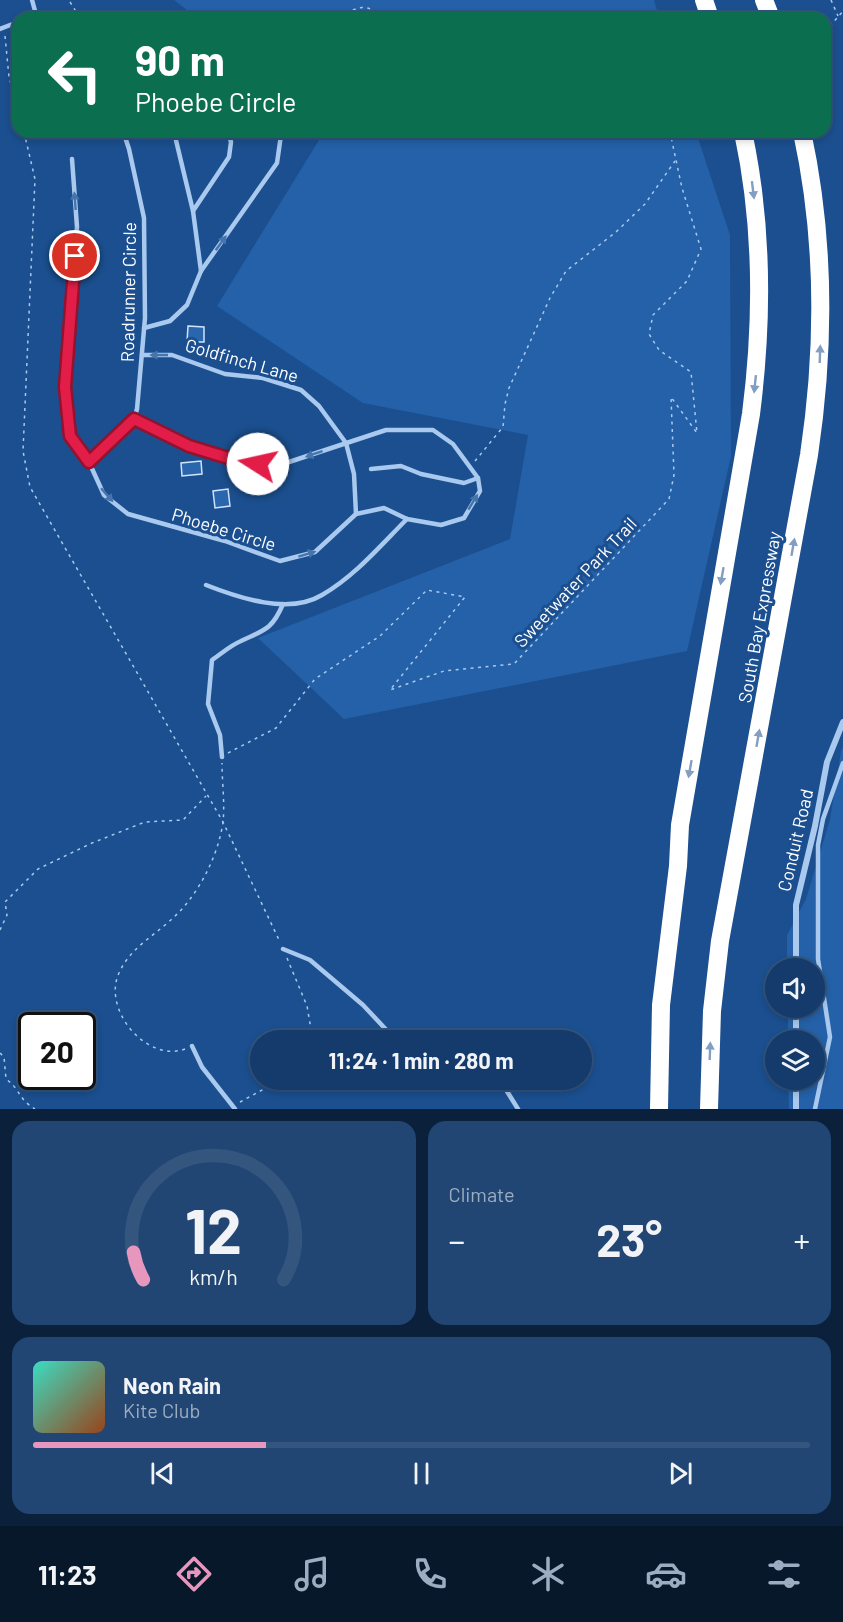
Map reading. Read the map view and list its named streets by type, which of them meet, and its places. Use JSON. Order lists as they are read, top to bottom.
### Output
{
  "streets": {
    "highway": ["South Bay Expressway"],
    "street": ["Conduit Road"],
    "lane": ["Roadrunner Circle", "Goldfinch Lane", "Phoebe Circle"],
    "path": ["Sweetwater Park Trail"]
  },
  "crossings": [
    ["Roadrunner Circle", "Goldfinch Lane"],
    ["Goldfinch Lane", "Phoebe Circle"]
  ],
  "one_way": ["Goldfinch Lane"],
  "page": {
    "turn": ["90 m", "Phoebe Circle"],
    "limit": "20",
    "trip": "11:24 · 1 min · 280 m",
    "tile": "Climate",
    "heat": ["−", "23°", "+"],
    "song": ["Neon Rain", "Kite Club"],
    "tabs": "11:23",
    "gauge": ["12", "km/h"]
  }
}
